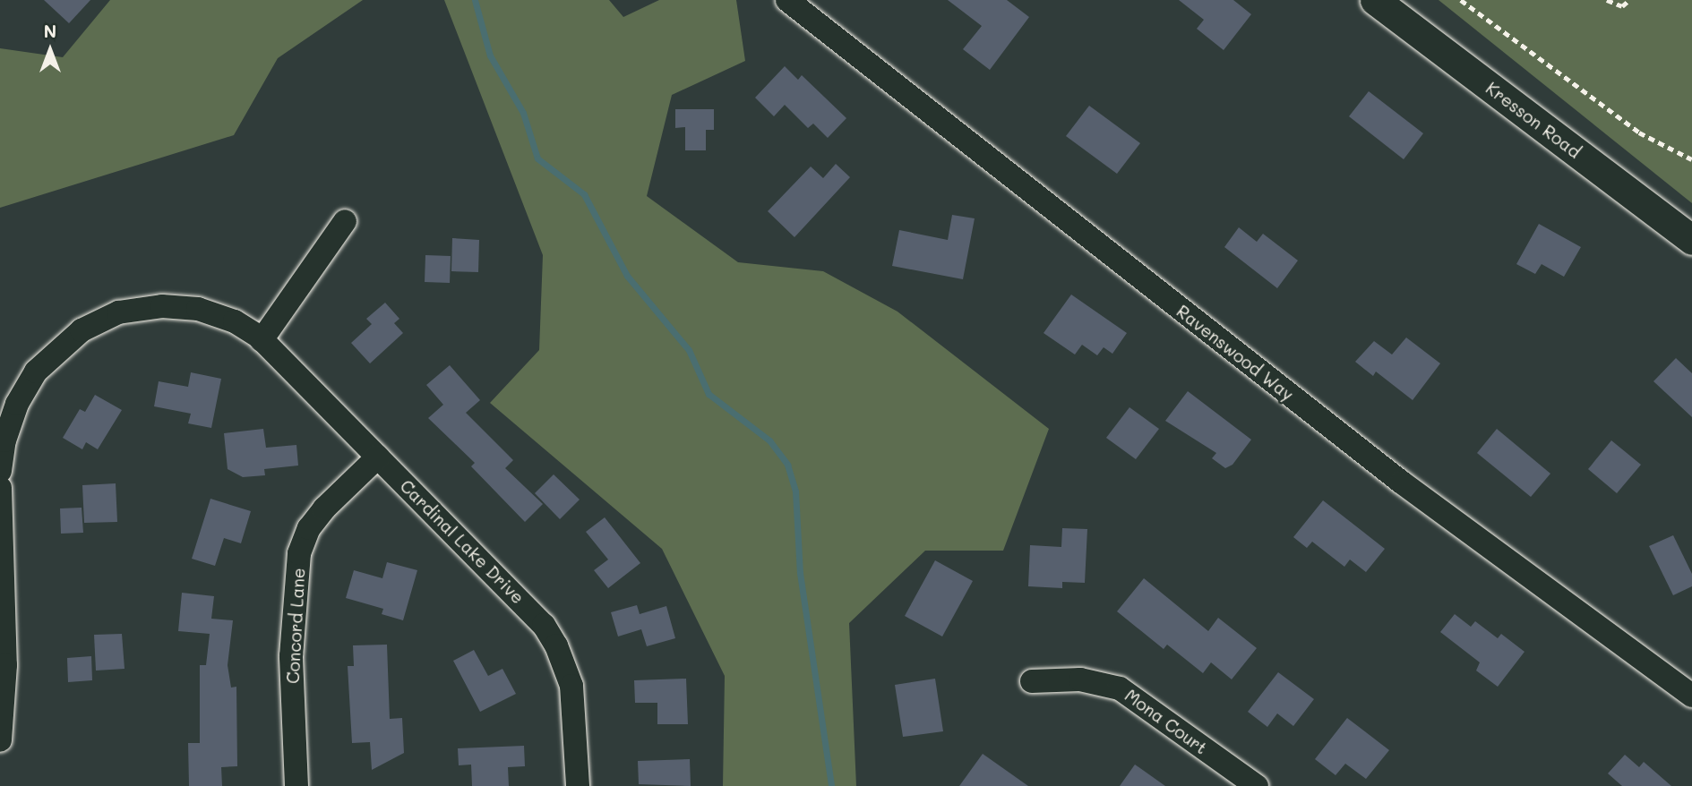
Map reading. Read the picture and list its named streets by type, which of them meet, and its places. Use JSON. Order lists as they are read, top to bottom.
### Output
{
  "streets": {
    "street": [
      "Kresson Road",
      "Ravenswood Way",
      "Cardinal Lake Drive",
      "Concord Lane",
      "Mona Court"
    ]
  },
  "crossings": [
    ["Cardinal Lake Drive", "Concord Lane"]
  ],
  "north": "top"
}
